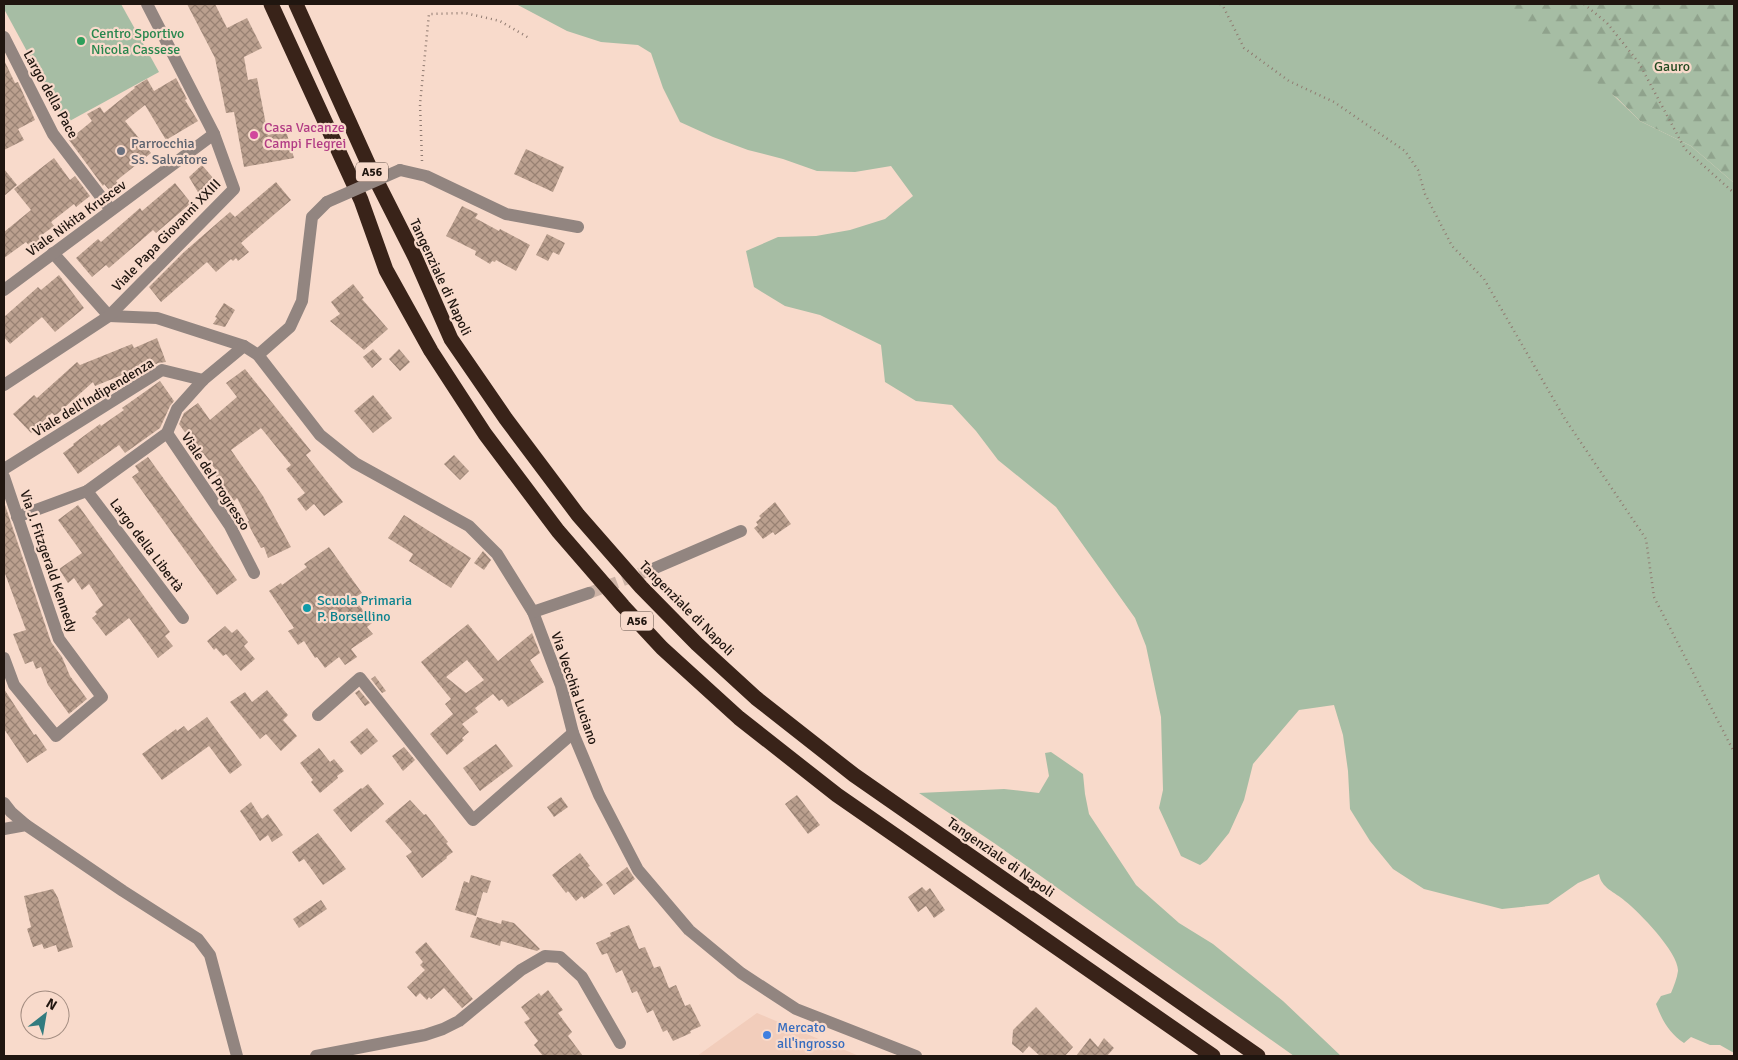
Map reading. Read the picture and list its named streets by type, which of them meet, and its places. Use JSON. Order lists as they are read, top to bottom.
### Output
{
  "streets": {
    "highway": ["A56", "Tangenziale di Napoli"],
    "street": [
      "Largo della Pace",
      "Viale Nikita Kruscev",
      "Viale Papa Giovanni XXIII",
      "Viale dell'Indipendenza",
      "Viale del Progresso",
      "Largo della Libertà",
      "Via J. Fitzgerald Kennedy",
      "Via Vecchia Luciano"
    ]
  },
  "crossings": [
    ["Largo della Pace", "Viale Nikita Kruscev"],
    ["Viale Nikita Kruscev", "Viale Papa Giovanni XXIII"],
    ["Viale Papa Giovanni XXIII", "Via Vecchia Luciano"],
    ["Viale dell'Indipendenza", "Viale del Progresso"],
    ["Viale del Progresso", "Largo della Libertà"],
    ["Viale del Progresso", "Via J. Fitzgerald Kennedy"],
    ["Viale del Progresso", "Via Vecchia Luciano"]
  ],
  "parks": ["Gauro"],
  "places": [
    "Centro Sportivo Nicola Cassese",
    "Casa Vacanze Campi Flegrei",
    "Parrocchia Ss. Salvatore",
    "Scuola Primaria P. Borsellino",
    "Mercato all'ingrosso"
  ],
  "north": "top right"
}
